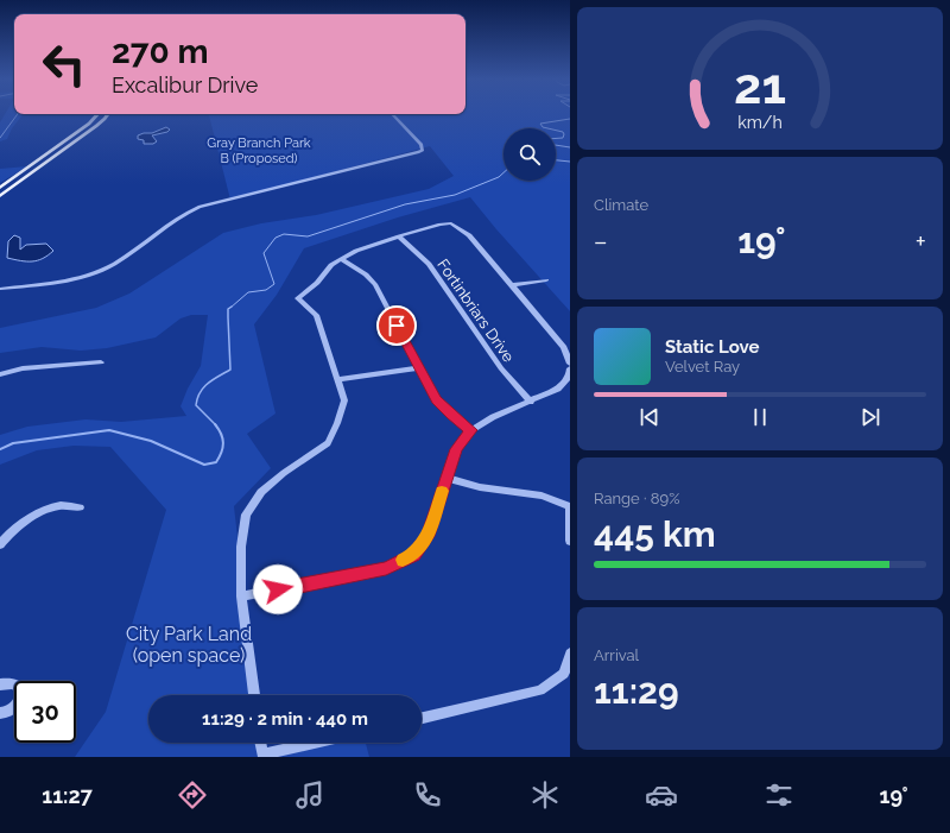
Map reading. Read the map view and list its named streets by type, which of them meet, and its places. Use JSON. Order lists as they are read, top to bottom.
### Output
{
  "streets": {
    "street": ["Fortinbriars Drive"]
  },
  "parks": ["Gray Branch Park B (Proposed)", "City Park Land (open space)"],
  "page": {
    "turn": ["270 m", "Excalibur Drive"],
    "tile": [
      "Climate",
      ["Range · 89%", "445 km"],
      ["Arrival", "11:29"]
    ],
    "heat": ["−", "19°", "+"],
    "song": ["Static Love", "Velvet Ray"],
    "limit": "30",
    "trip": "11:29 · 2 min · 440 m",
    "tabs": ["11:27", "19°"],
    "gauge": ["21", "km/h"]
  }
}
